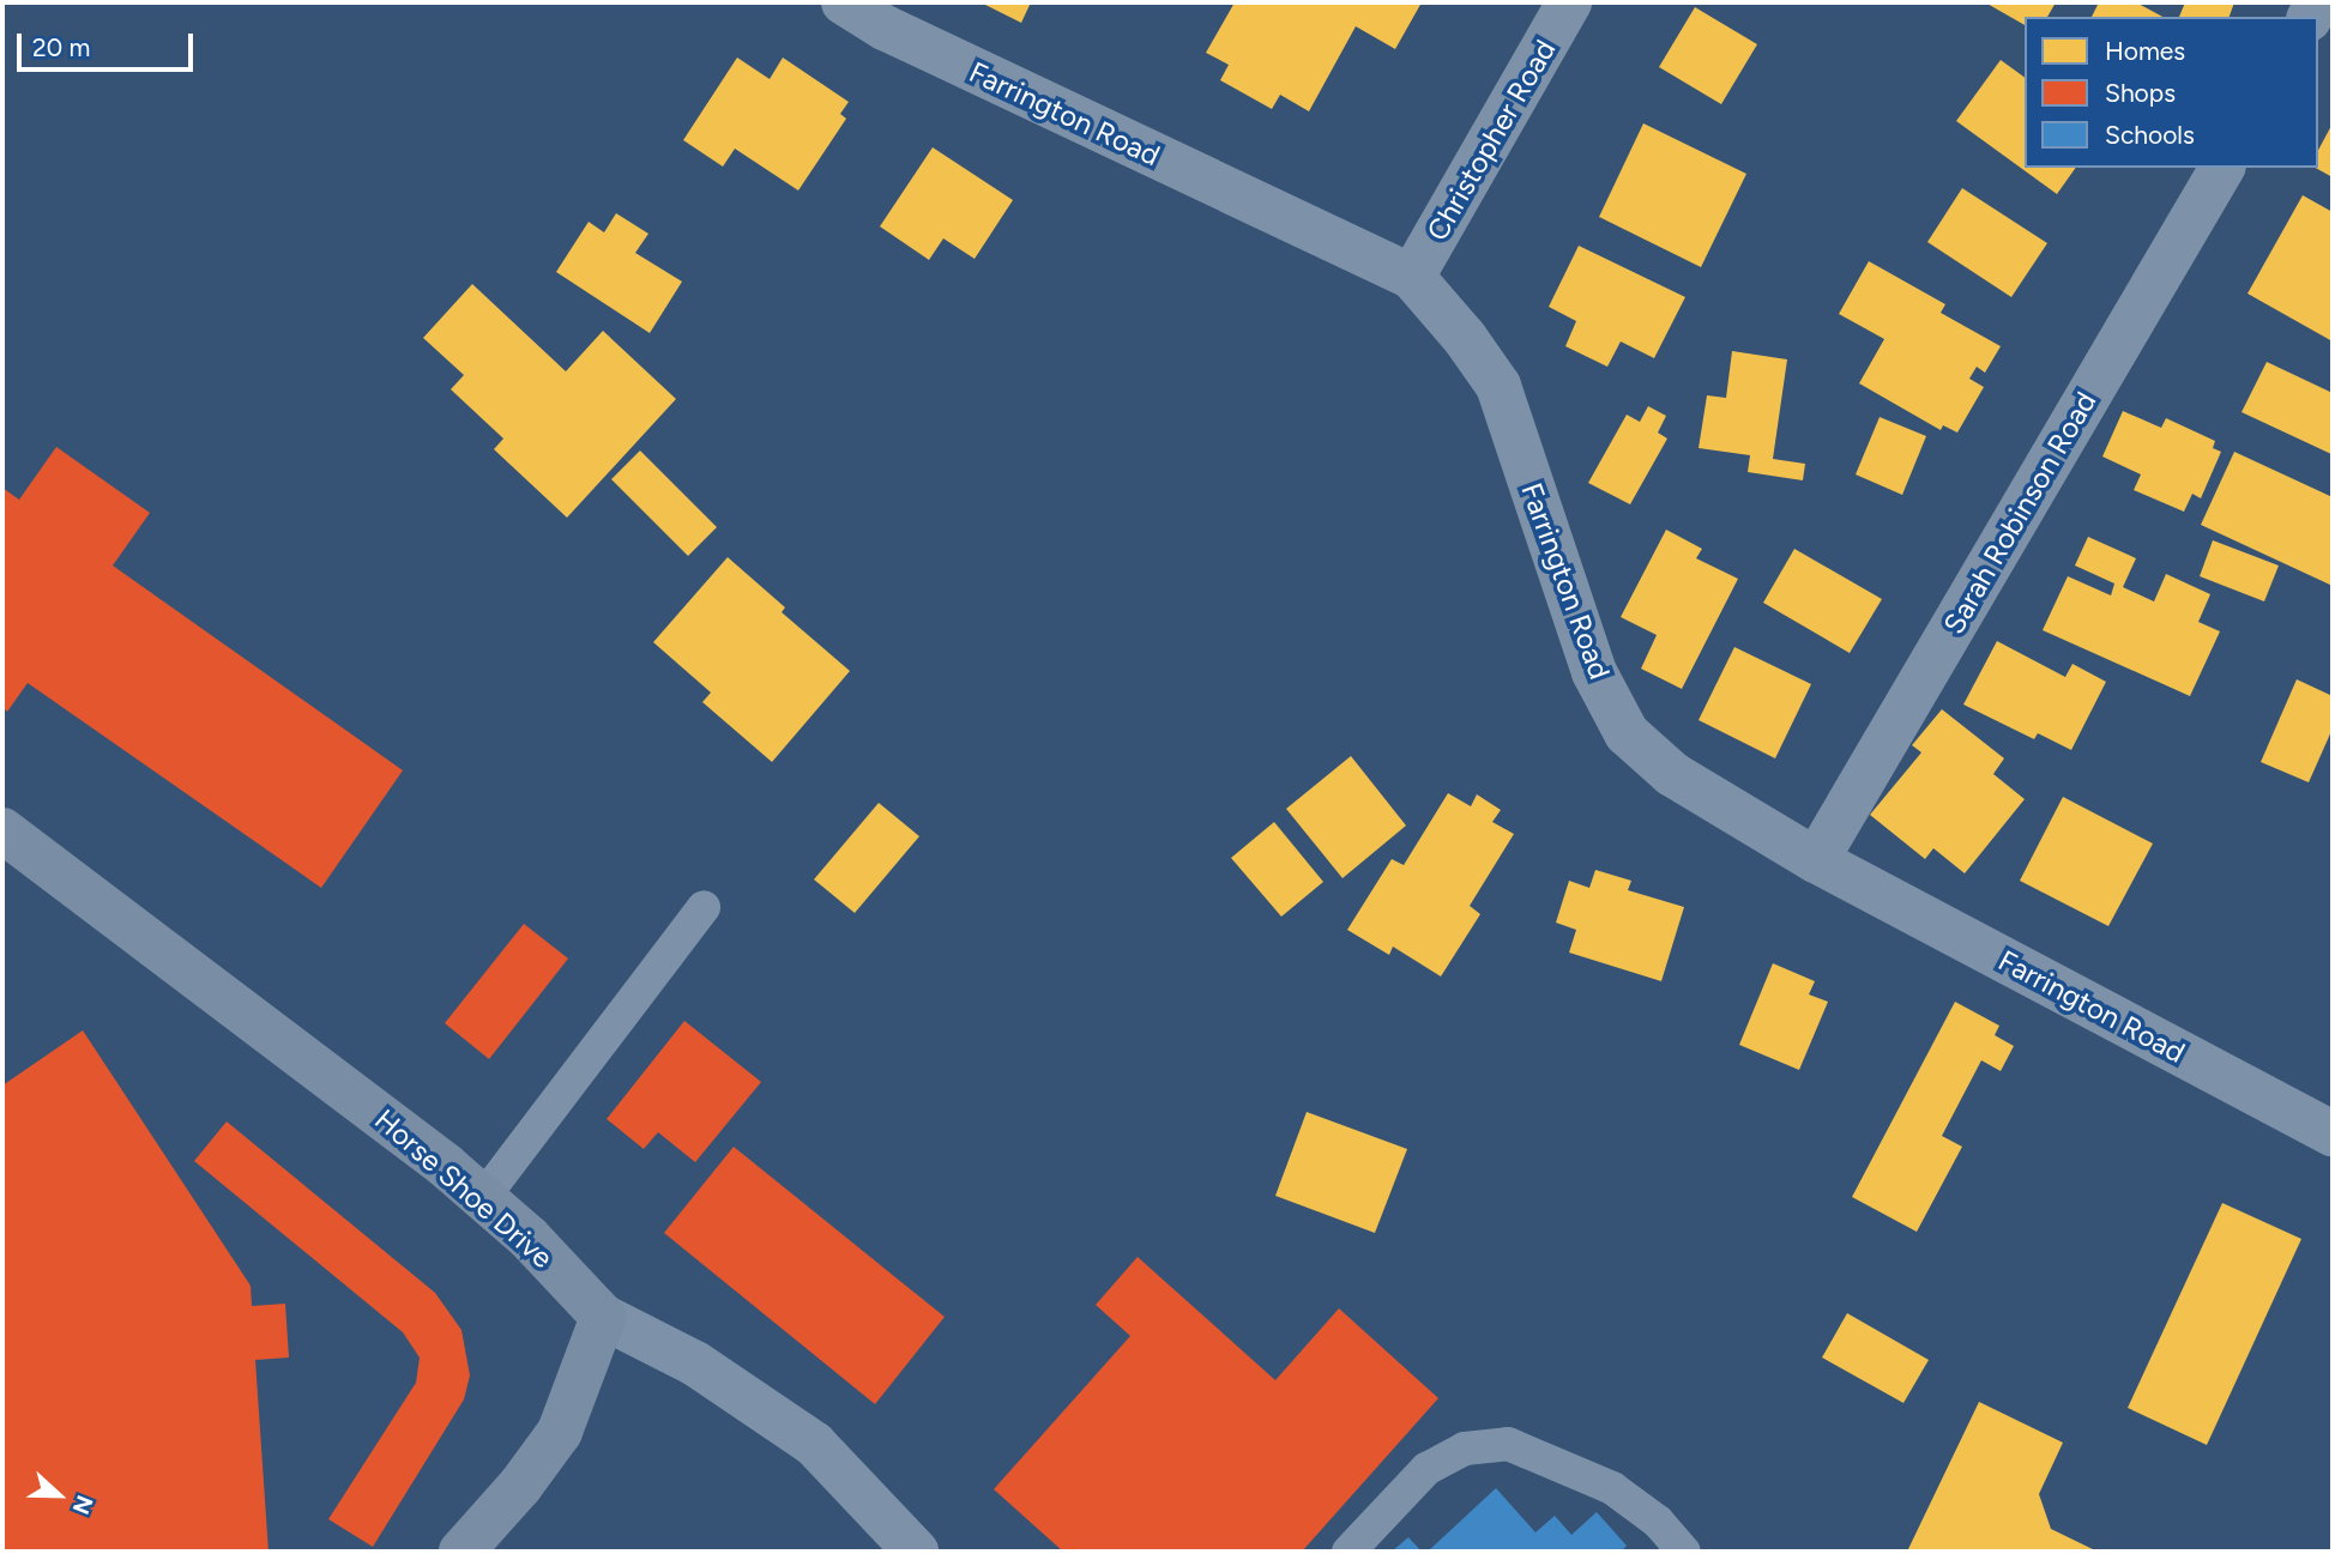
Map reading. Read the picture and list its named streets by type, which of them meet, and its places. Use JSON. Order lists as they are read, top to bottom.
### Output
{
  "streets": {
    "street": [
      "Farrington Road",
      "Christopher Road",
      "Sarah Robinson Road",
      "Horse Shoe Drive"
    ]
  },
  "crossings": [
    ["Farrington Road", "Christopher Road"],
    ["Farrington Road", "Sarah Robinson Road"]
  ],
  "legend": ["Homes", "Shops", "Schools"],
  "scale_bar": "20 m",
  "north": "right"
}
